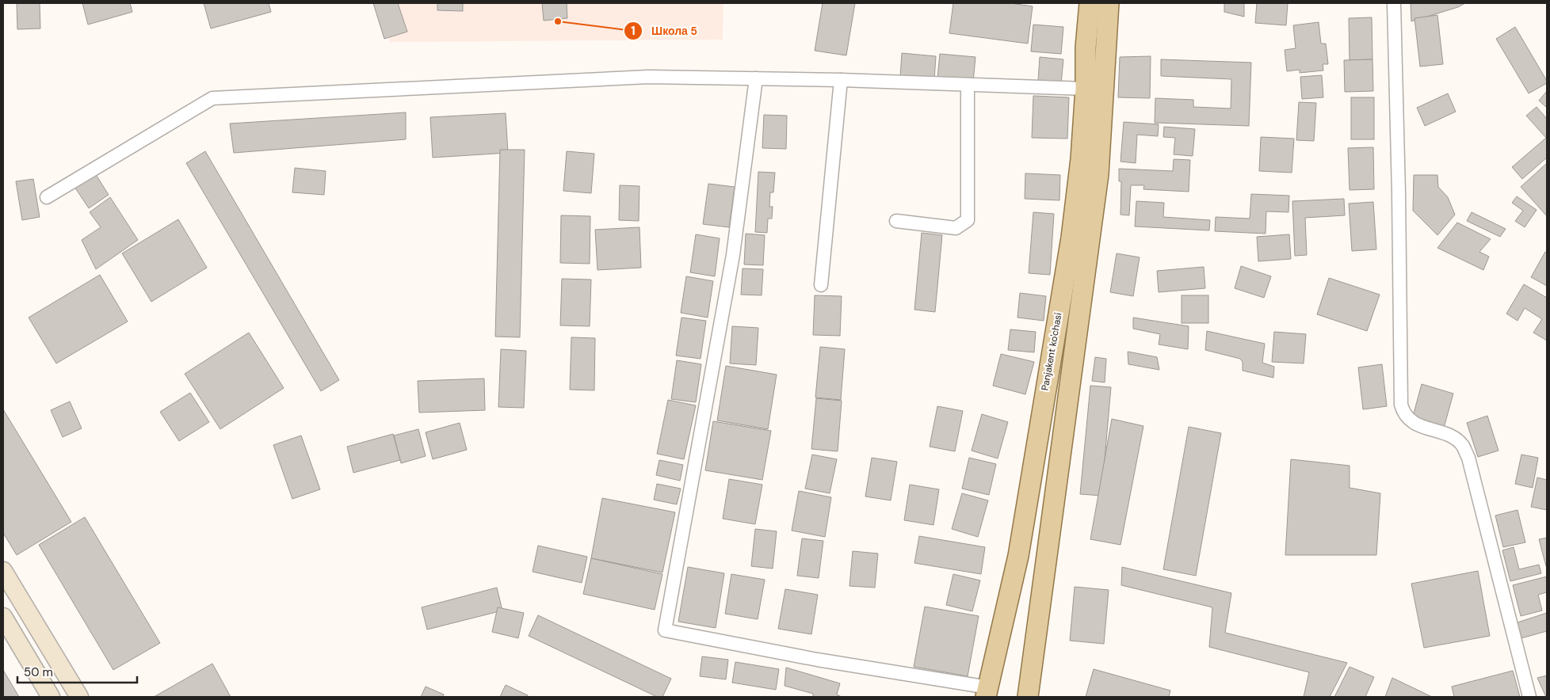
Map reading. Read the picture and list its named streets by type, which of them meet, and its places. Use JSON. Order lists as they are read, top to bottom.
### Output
{
  "streets": {
    "main road": ["Panjakent ko'chasi"]
  },
  "places": ["Школа 5"],
  "scale_bar": "50 m"
}
